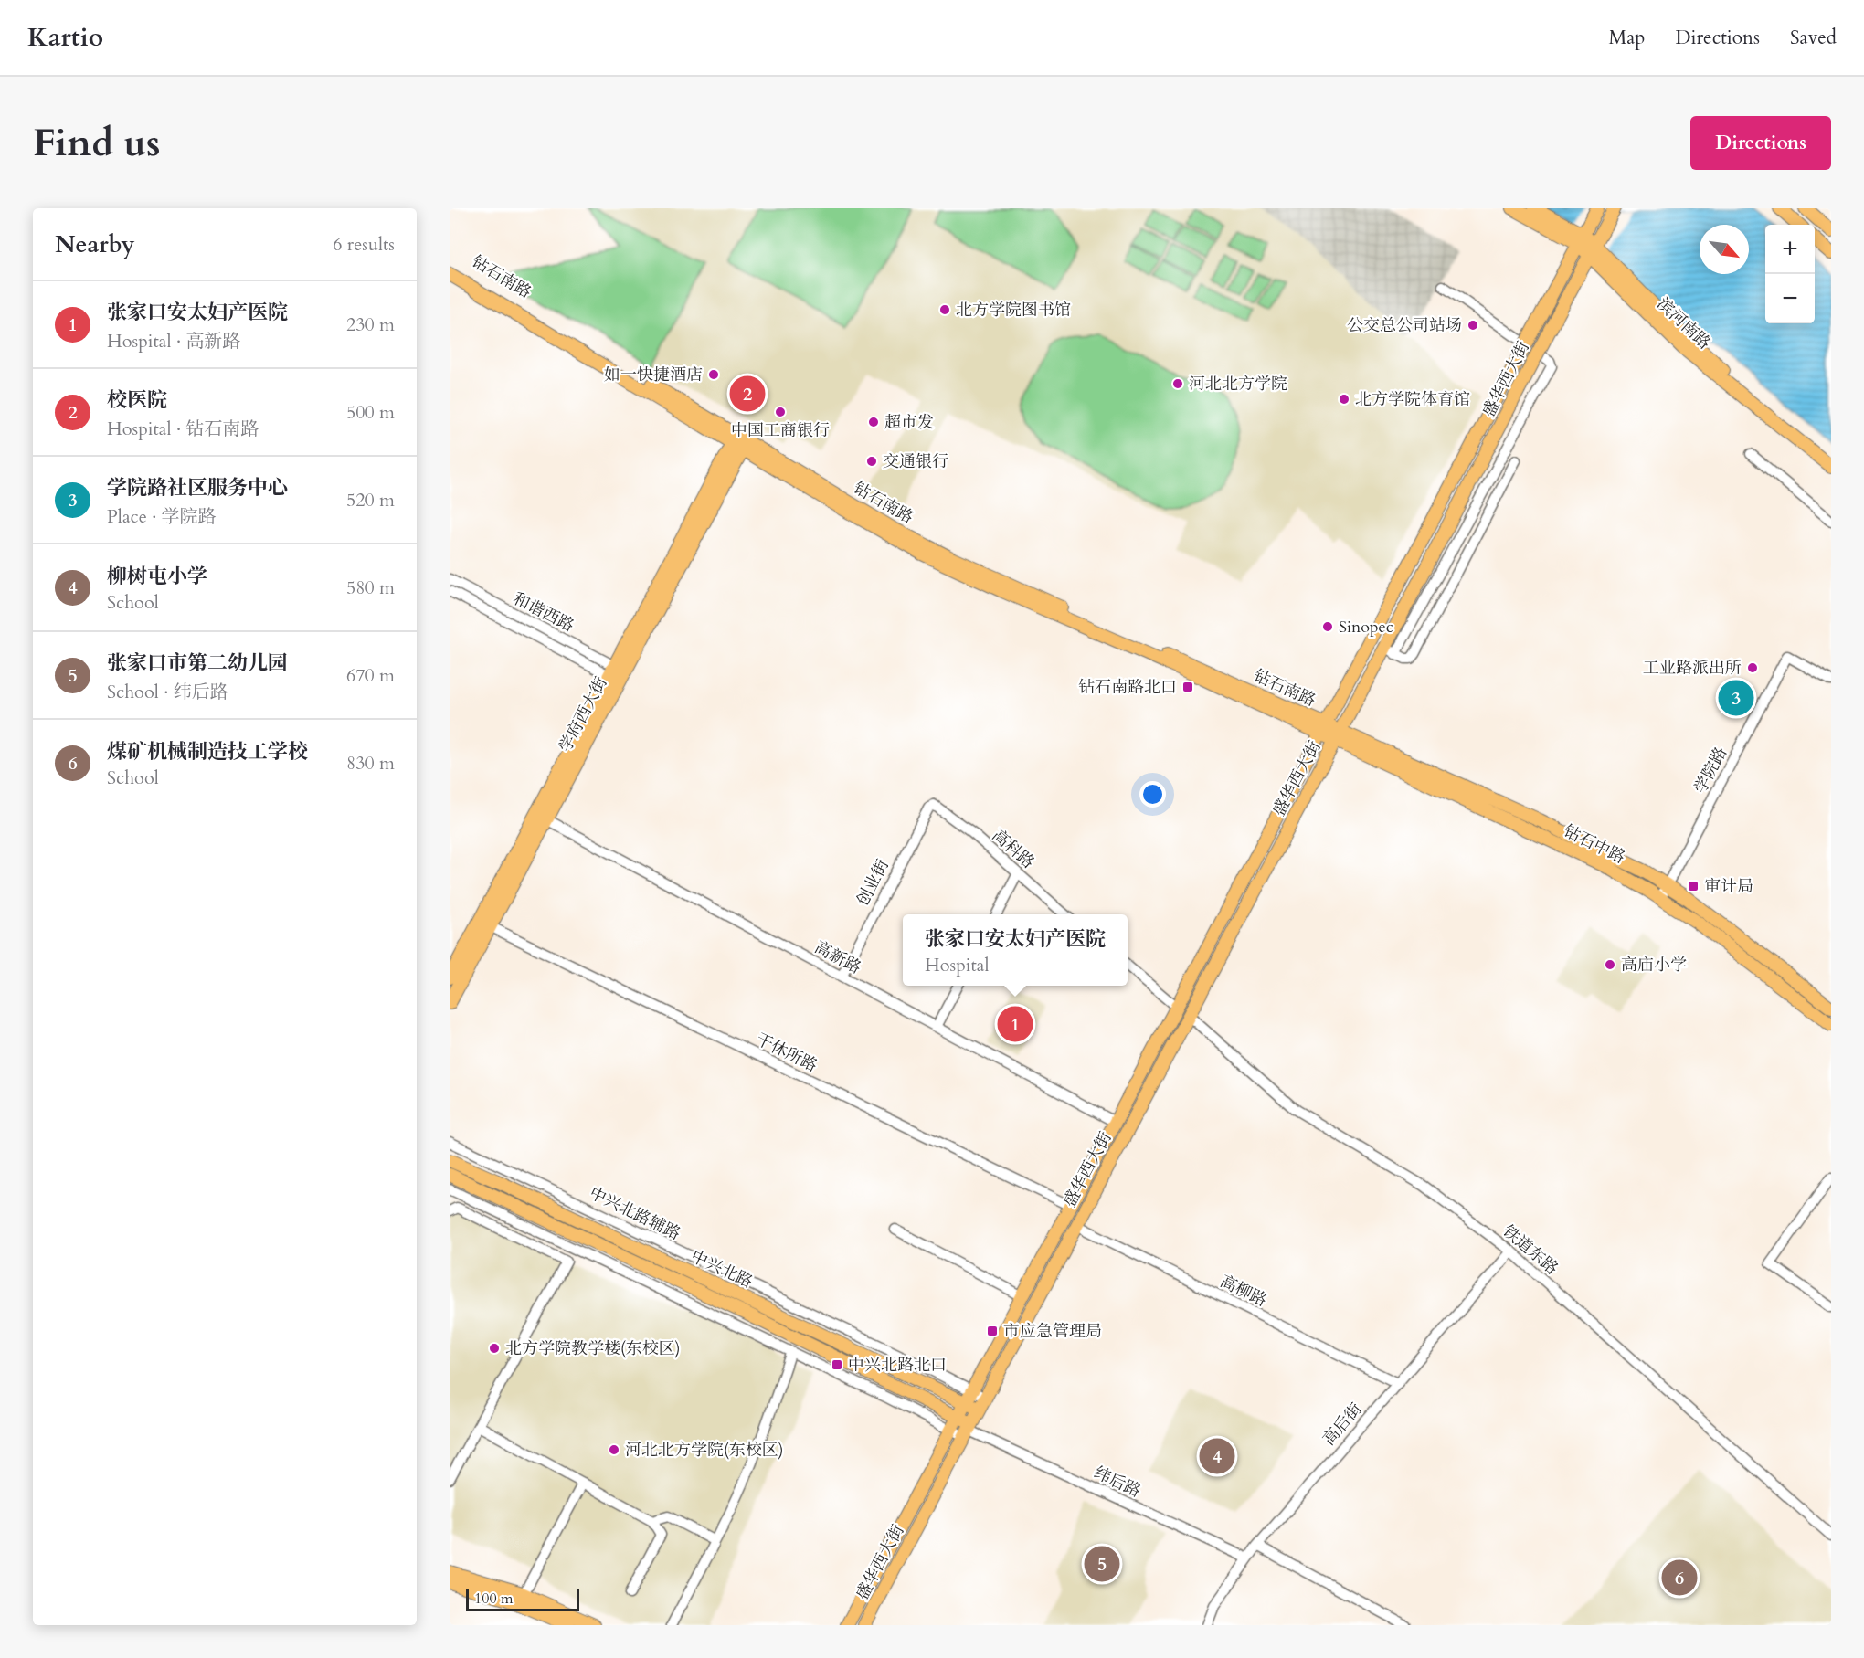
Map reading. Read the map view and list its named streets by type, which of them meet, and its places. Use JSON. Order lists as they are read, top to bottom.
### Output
{
  "streets": {
    "main road": [
      "钻石南路",
      "滨河南路",
      "盛华西大街",
      "学府西大街",
      "钻石中路",
      "中兴北路"
    ],
    "street": [
      "和谐西路",
      "学院路",
      "高科路",
      "创业街",
      "高新路",
      "干休所路",
      "中兴北路辅路",
      "铁道东路",
      "高柳路",
      "高后街",
      "纬后路"
    ]
  },
  "crossings": [
    ["钻石南路", "盛华西大街"],
    ["钻石南路", "学府西大街"],
    ["钻石南路", "钻石中路"],
    ["滨河南路", "盛华西大街"],
    ["盛华西大街", "钻石中路"],
    ["盛华西大街", "高新路"],
    ["盛华西大街", "干休所路"],
    ["盛华西大街", "中兴北路辅路"],
    ["盛华西大街", "铁道东路"],
    ["盛华西大街", "中兴北路"],
    ["盛华西大街", "高柳路"],
    ["盛华西大街", "纬后路"],
    ["和谐西路", "学府西大街"],
    ["学府西大街", "高新路"],
    ["学府西大街", "干休所路"],
    ["学院路", "钻石中路"],
    ["高科路", "创业街"],
    ["创业街", "高新路"],
    ["铁道东路", "高后街"],
    ["中兴北路", "纬后路"],
    ["高柳路", "高后街"],
    ["高后街", "纬后路"]
  ],
  "places": {
    "other": [
      "北方学院图书馆",
      "公交总公司站场",
      "如一快捷酒店",
      "河北北方学院",
      "北方学院体育馆",
      "中国工商银行",
      "超市发",
      "交通银行",
      "Sinopec",
      "工业路派出所",
      "高庙小学",
      "北方学院教学楼(东校区)",
      "河北北方学院(东校区)"
    ],
    "transit": [
      "钻石南路北口",
      "审计局",
      "市应急管理局",
      "中兴北路北口"
    ]
  },
  "scale_bar": "100 m",
  "north": "bottom right",
  "page": {
    "header": "Kartio",
    "nav": ["Map", "Directions", "Saved"],
    "buttons": "Directions",
    "title": "Find us",
    "heading": ["Nearby", "6 results"],
    "map_buttons": ["+", "−"],
    "list": [
      {
        "mark": "1",
        "name": "张家口安太妇产医院",
        "note": "Hospital · 高新路",
        "value": "230 m"
      },
      {
        "mark": "2",
        "name": "校医院",
        "note": "Hospital · 钻石南路",
        "value": "500 m"
      },
      {
        "mark": "3",
        "name": "学院路社区服务中心",
        "note": "Place · 学院路",
        "value": "520 m"
      },
      {
        "mark": "4",
        "name": "柳树屯小学",
        "note": "School",
        "value": "580 m"
      },
      {
        "mark": "5",
        "name": "张家口市第二幼儿园",
        "note": "School · 纬后路",
        "value": "670 m"
      },
      {
        "mark": "6",
        "name": "煤矿机械制造技工学校",
        "note": "School",
        "value": "830 m"
      }
    ],
    "pins": [
      "2",
      "3",
      "1",
      "4",
      "5",
      "6"
    ],
    "popup": ["张家口安太妇产医院", "Hospital"],
    "scale": "100 m"
  }
}
